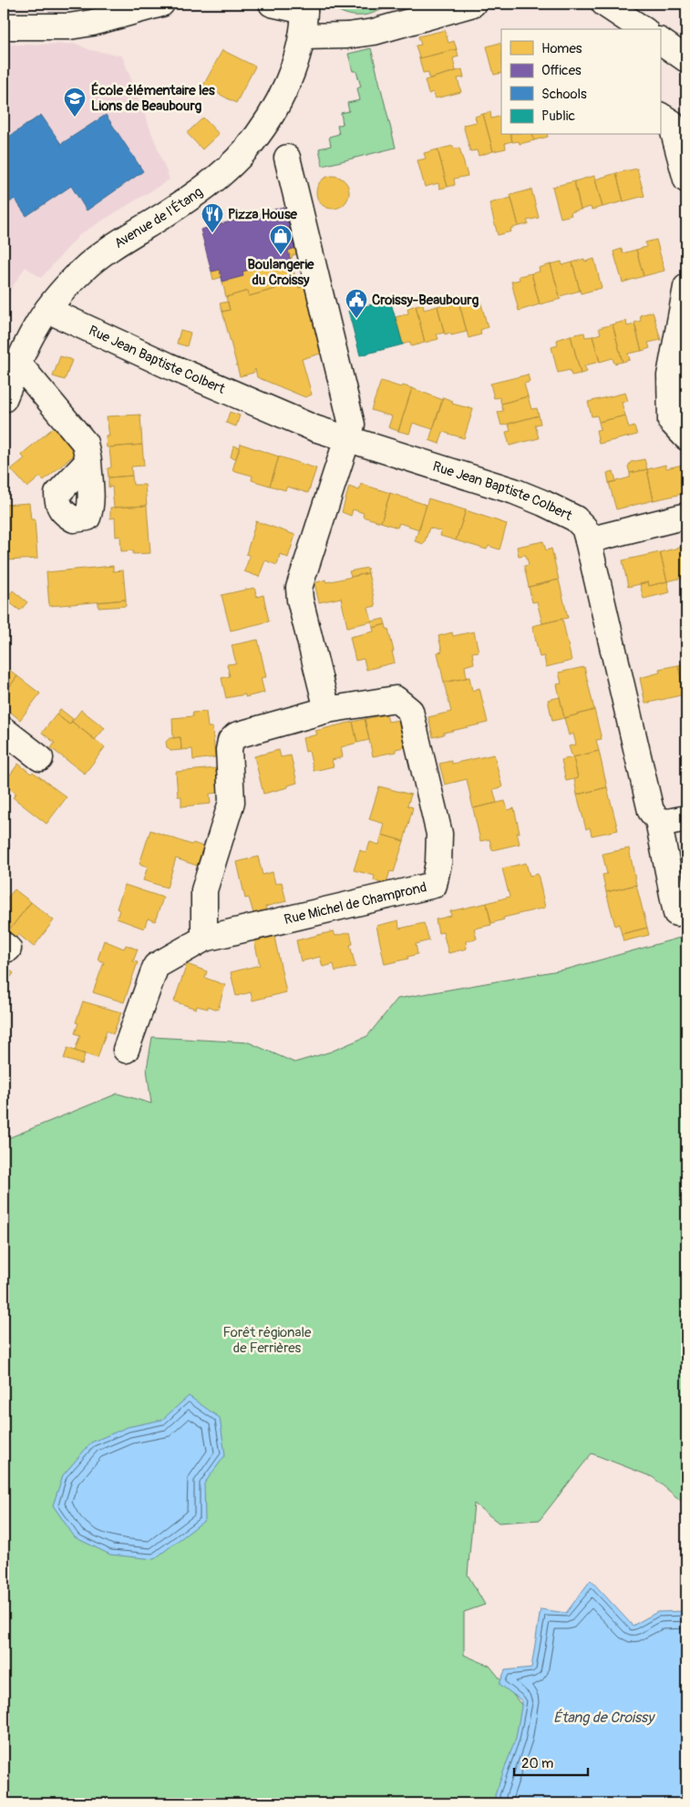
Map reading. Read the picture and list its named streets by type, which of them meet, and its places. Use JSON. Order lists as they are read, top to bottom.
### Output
{
  "streets": {
    "street": ["Avenue de l'Étang", "Rue Jean Baptiste Colbert", "Rue Michel de Champrond"]
  },
  "crossings": [
    ["Avenue de l'Étang", "Rue Jean Baptiste Colbert"]
  ],
  "water": ["Étang de Croissy"],
  "parks": ["Forêt régionale de Ferrières"],
  "places": {
    "school or university": ["École élémentaire les Lions de Beaubourg"],
    "restaurant": ["Pizza House"],
    "shop": ["Boulangerie du Croissy"],
    "public building": ["Croissy-Beaubourg"]
  },
  "legend": [
    "Homes",
    "Offices",
    "Schools",
    "Public"
  ],
  "scale_bar": "20 m"
}
